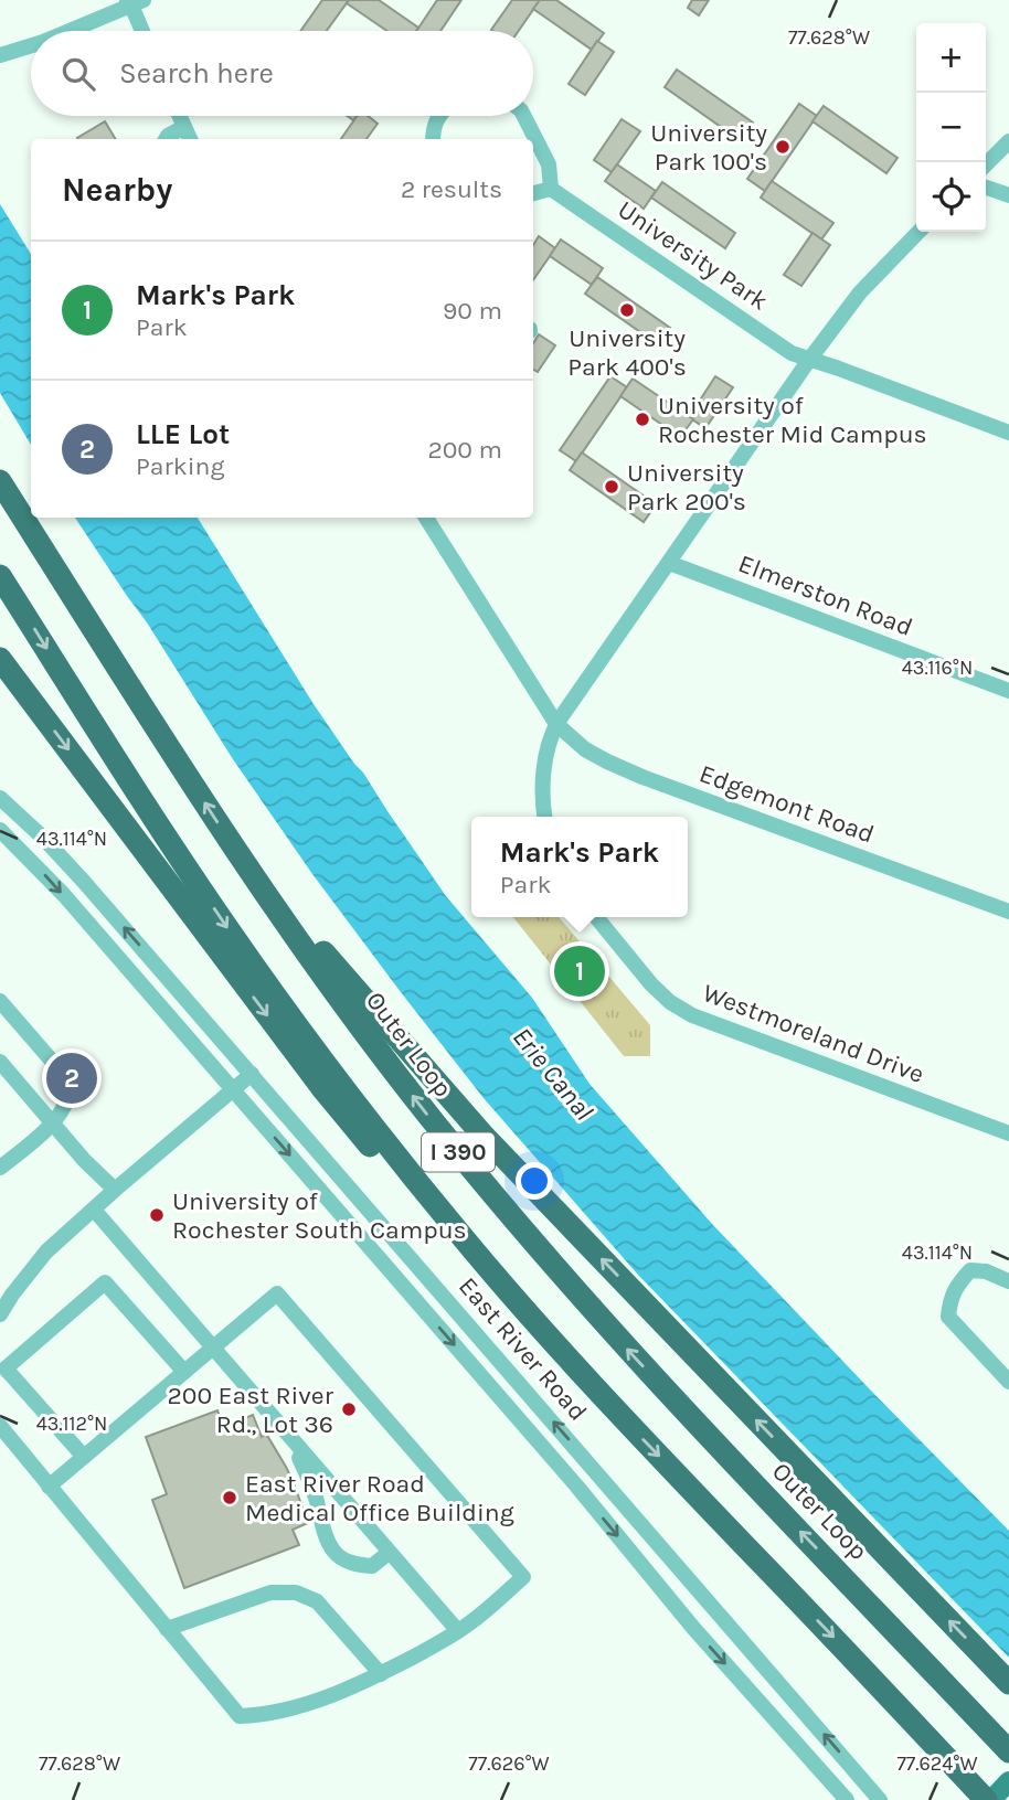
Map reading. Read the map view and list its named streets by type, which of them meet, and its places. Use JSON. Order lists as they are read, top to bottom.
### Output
{
  "streets": {
    "highway": ["Outer Loop", "I 390"],
    "street": [
      "University Park",
      "Elmerston Road",
      "Edgemont Road",
      "Westmoreland Drive",
      "East River Road"
    ]
  },
  "water": ["Erie Canal"],
  "places": [
    "University Park 100's",
    "University Park 400's",
    "University of Rochester Mid Campus",
    "University Park 200's",
    "University of Rochester South Campus",
    "200 East River Rd., Lot 36",
    "East River Road Medical Office Building"
  ],
  "page": {
    "map_buttons": ["+", "−"],
    "search": "Search here",
    "heading": ["Nearby", "2 results"],
    "list": [
      {
        "mark": "1",
        "name": "Mark's Park",
        "note": "Park",
        "value": "90 m"
      },
      {
        "mark": "2",
        "name": "LLE Lot",
        "note": "Parking",
        "value": "200 m"
      }
    ],
    "popup": ["Mark's Park", "Park"],
    "pins": ["1", "2"]
  },
  "coordinates": [
    "77.628°W",
    "43.116°N",
    "43.114°N",
    "43.112°N",
    "77.626°W",
    "77.624°W"
  ]
}
